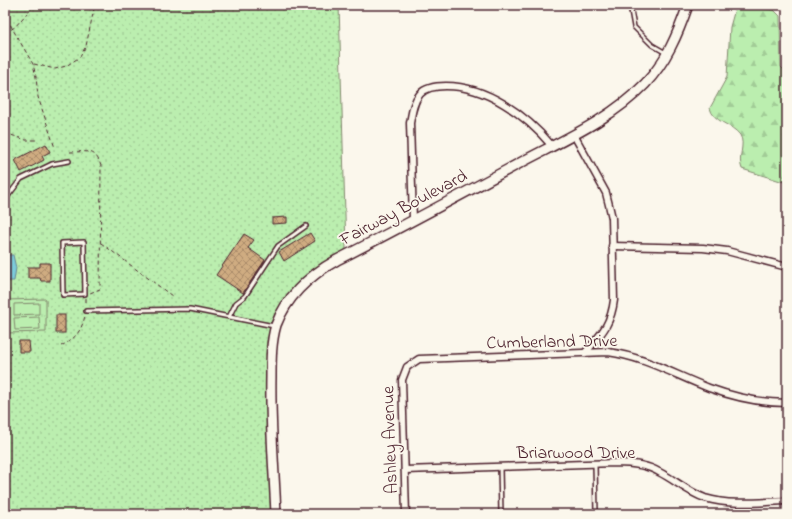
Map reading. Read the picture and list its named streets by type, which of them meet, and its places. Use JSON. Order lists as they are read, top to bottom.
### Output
{
  "streets": {
    "street": [
      "Fairway Boulevard",
      "Cumberland Drive",
      "Ashley Avenue",
      "Briarwood Drive"
    ]
  },
  "crossings": [
    ["Cumberland Drive", "Ashley Avenue"],
    ["Ashley Avenue", "Briarwood Drive"]
  ]
}
